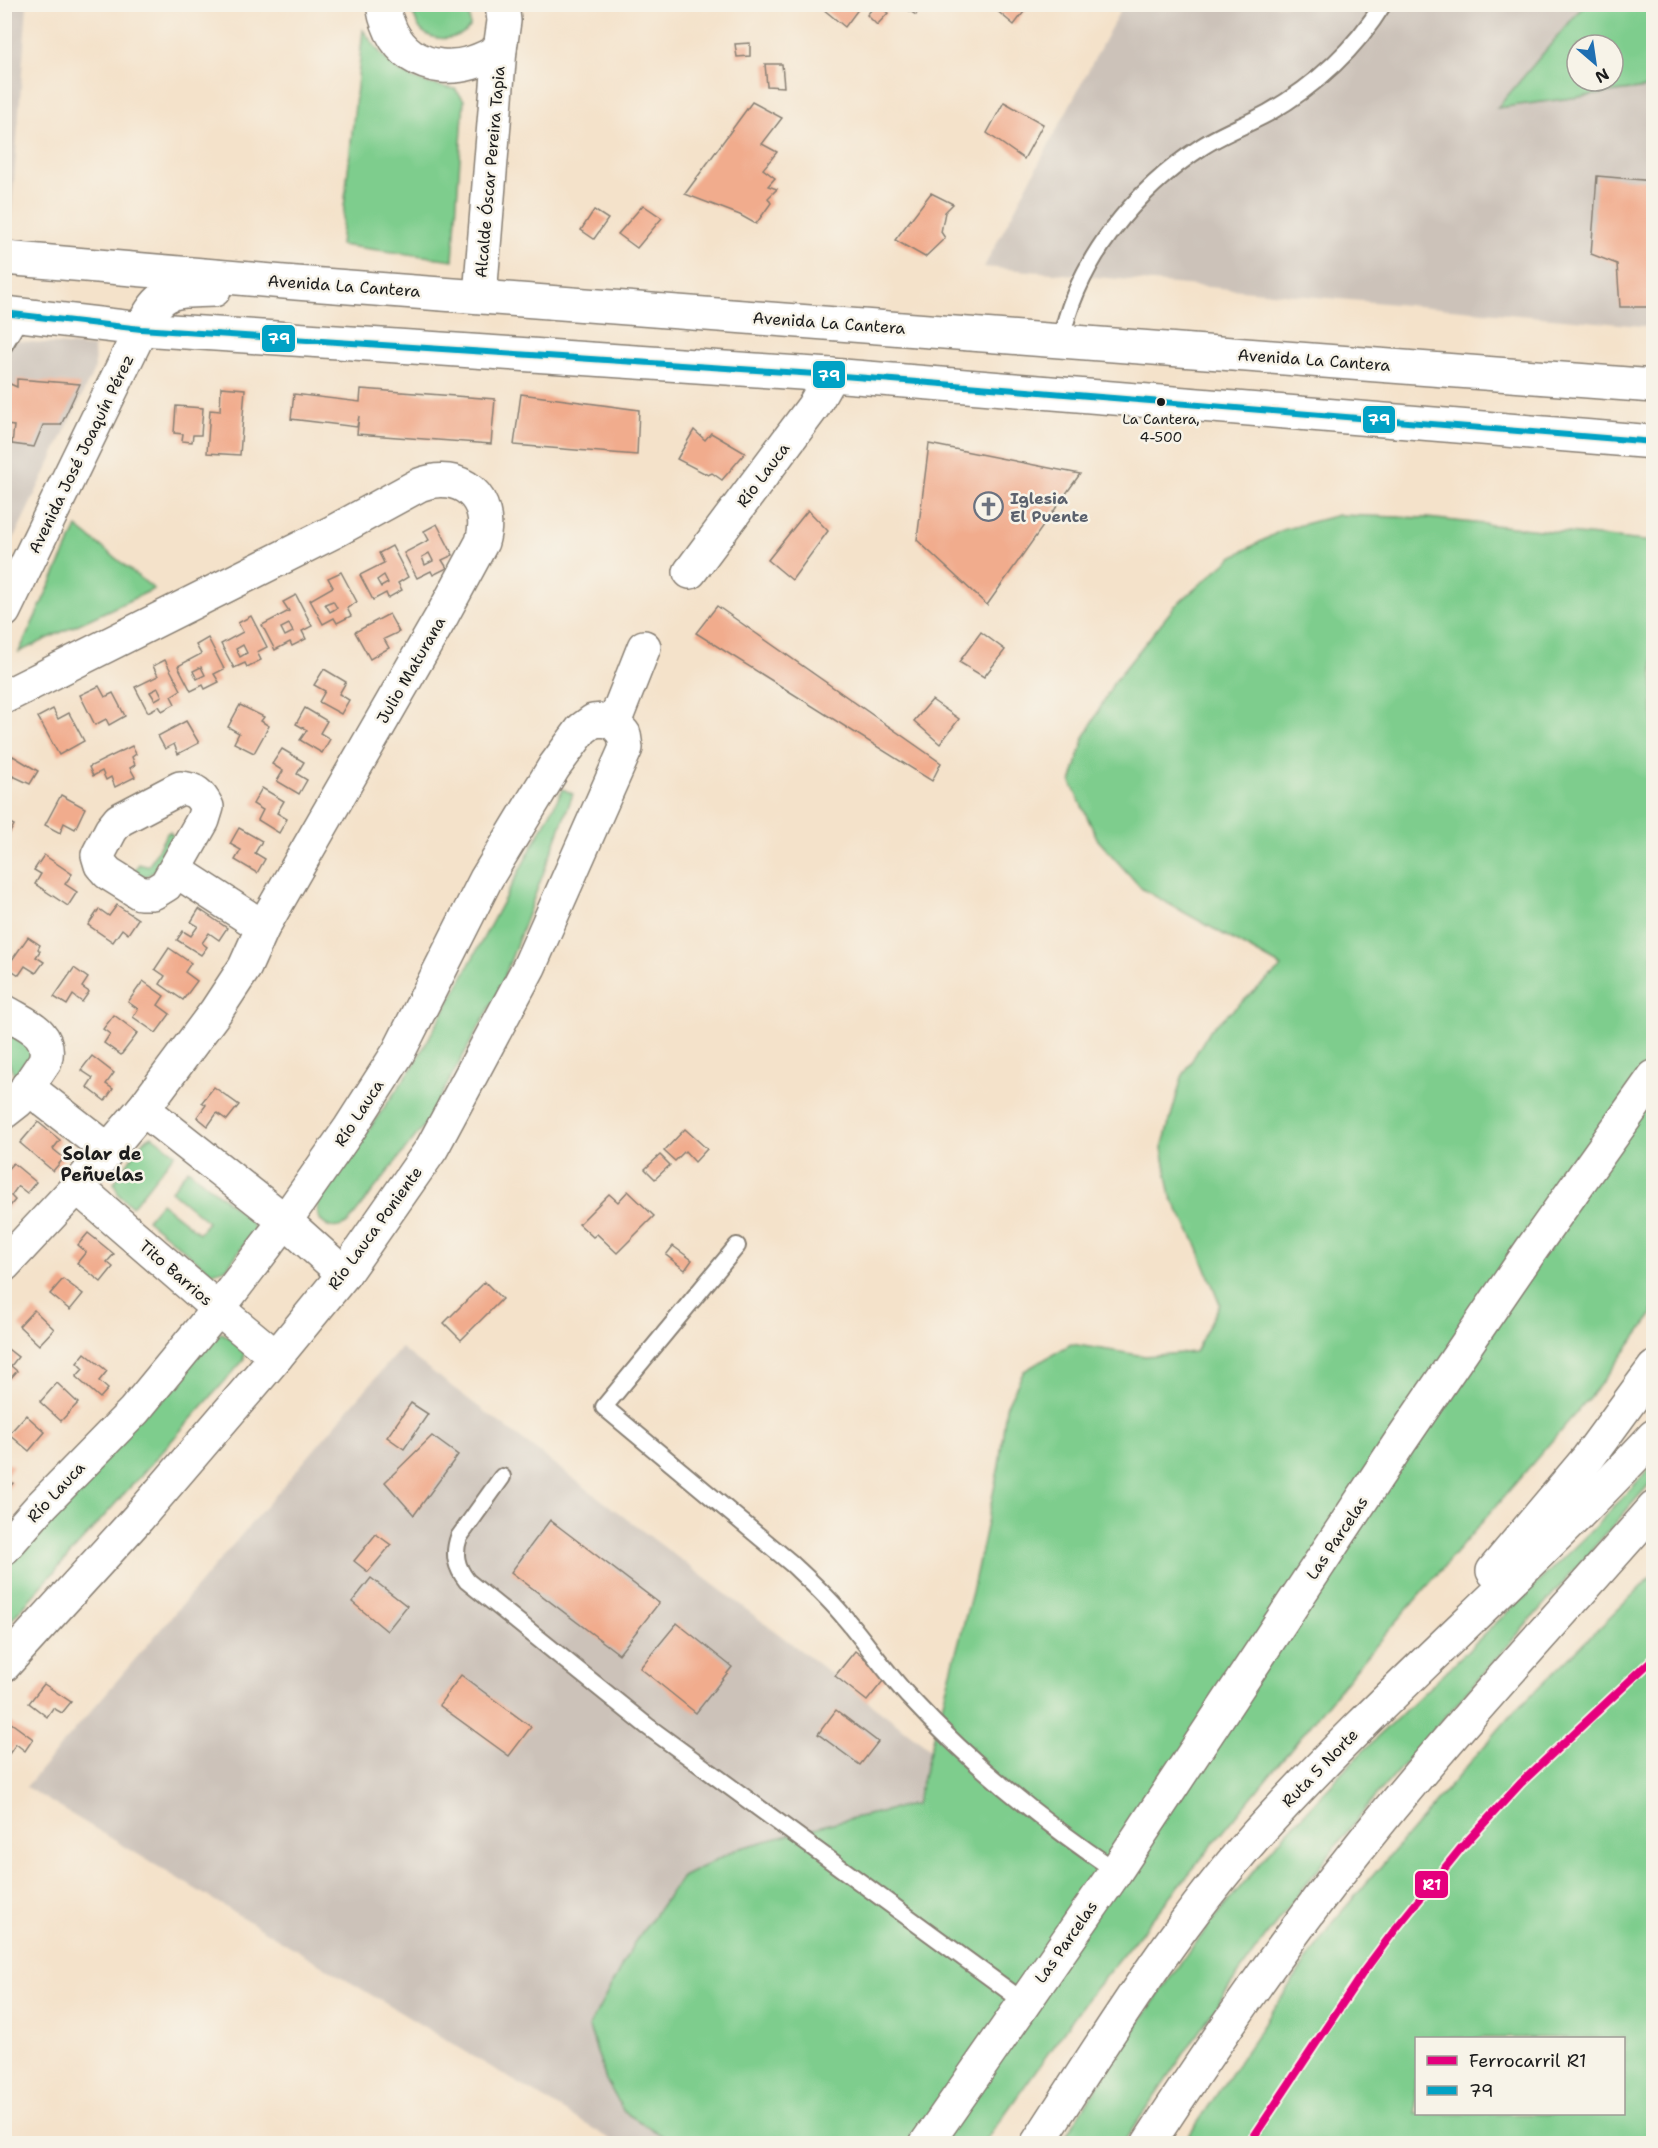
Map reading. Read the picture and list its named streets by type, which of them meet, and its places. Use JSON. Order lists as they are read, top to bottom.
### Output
{
  "streets": {
    "main road": [
      "Alcalde Óscar Pereira Tapia",
      "Avenida La Cantera",
      "Avenida José Joaquín Pérez",
      "Río Lauca",
      "Julio Maturana",
      "Río Lauca Poniente",
      "Tito Barrios",
      "Las Parcelas",
      "Ruta 5 Norte"
    ]
  },
  "crossings": [
    ["Alcalde Óscar Pereira Tapia", "Avenida La Cantera"],
    ["Avenida La Cantera", "Avenida José Joaquín Pérez"],
    ["Río Lauca", "Río Lauca Poniente"],
    ["Río Lauca", "Tito Barrios"],
    ["Julio Maturana", "Tito Barrios"],
    ["Río Lauca Poniente", "Tito Barrios"]
  ],
  "districts": ["Solar de Peñuelas"],
  "places": {
    "other": ["La Cantera, 4-500"],
    "church": ["Iglesia El Puente"]
  },
  "lines": ["transit line 79", "rail line R1"],
  "legend": ["Ferrocarril R1", "79"],
  "north": "bottom right"
}
